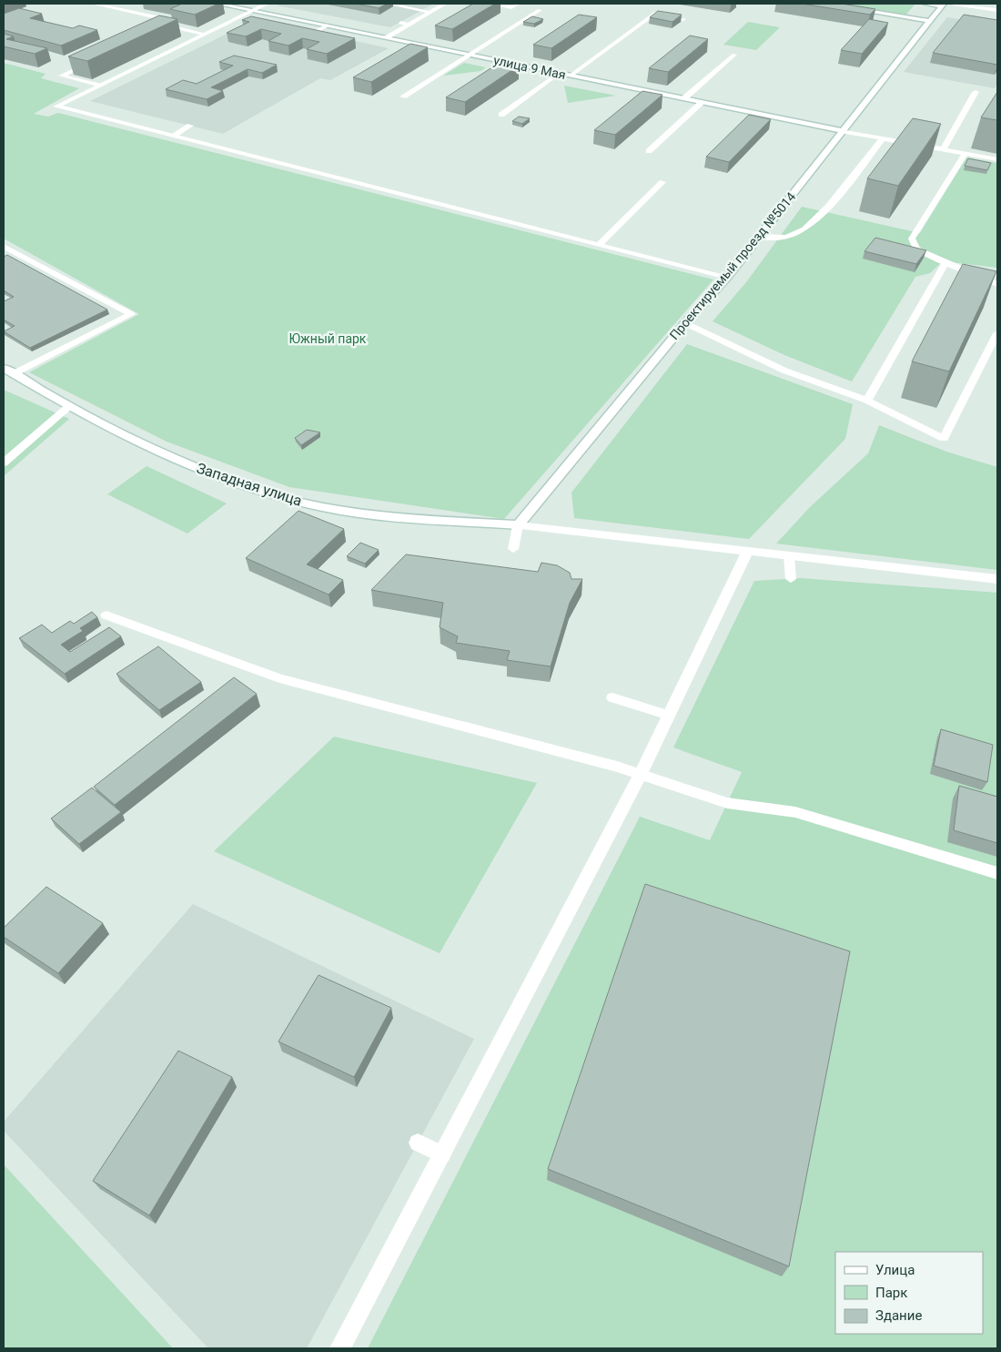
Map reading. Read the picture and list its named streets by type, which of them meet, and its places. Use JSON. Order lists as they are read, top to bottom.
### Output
{
  "streets": {
    "street": ["улица 9 Мая", "Проектируемый проезд №5014", "Западная улица"]
  },
  "crossings": [
    ["улица 9 Мая", "Проектируемый проезд №5014"],
    ["Проектируемый проезд №5014", "Западная улица"]
  ],
  "parks": ["Южный парк"],
  "legend": ["Улица", "Парк", "Здание"]
}
